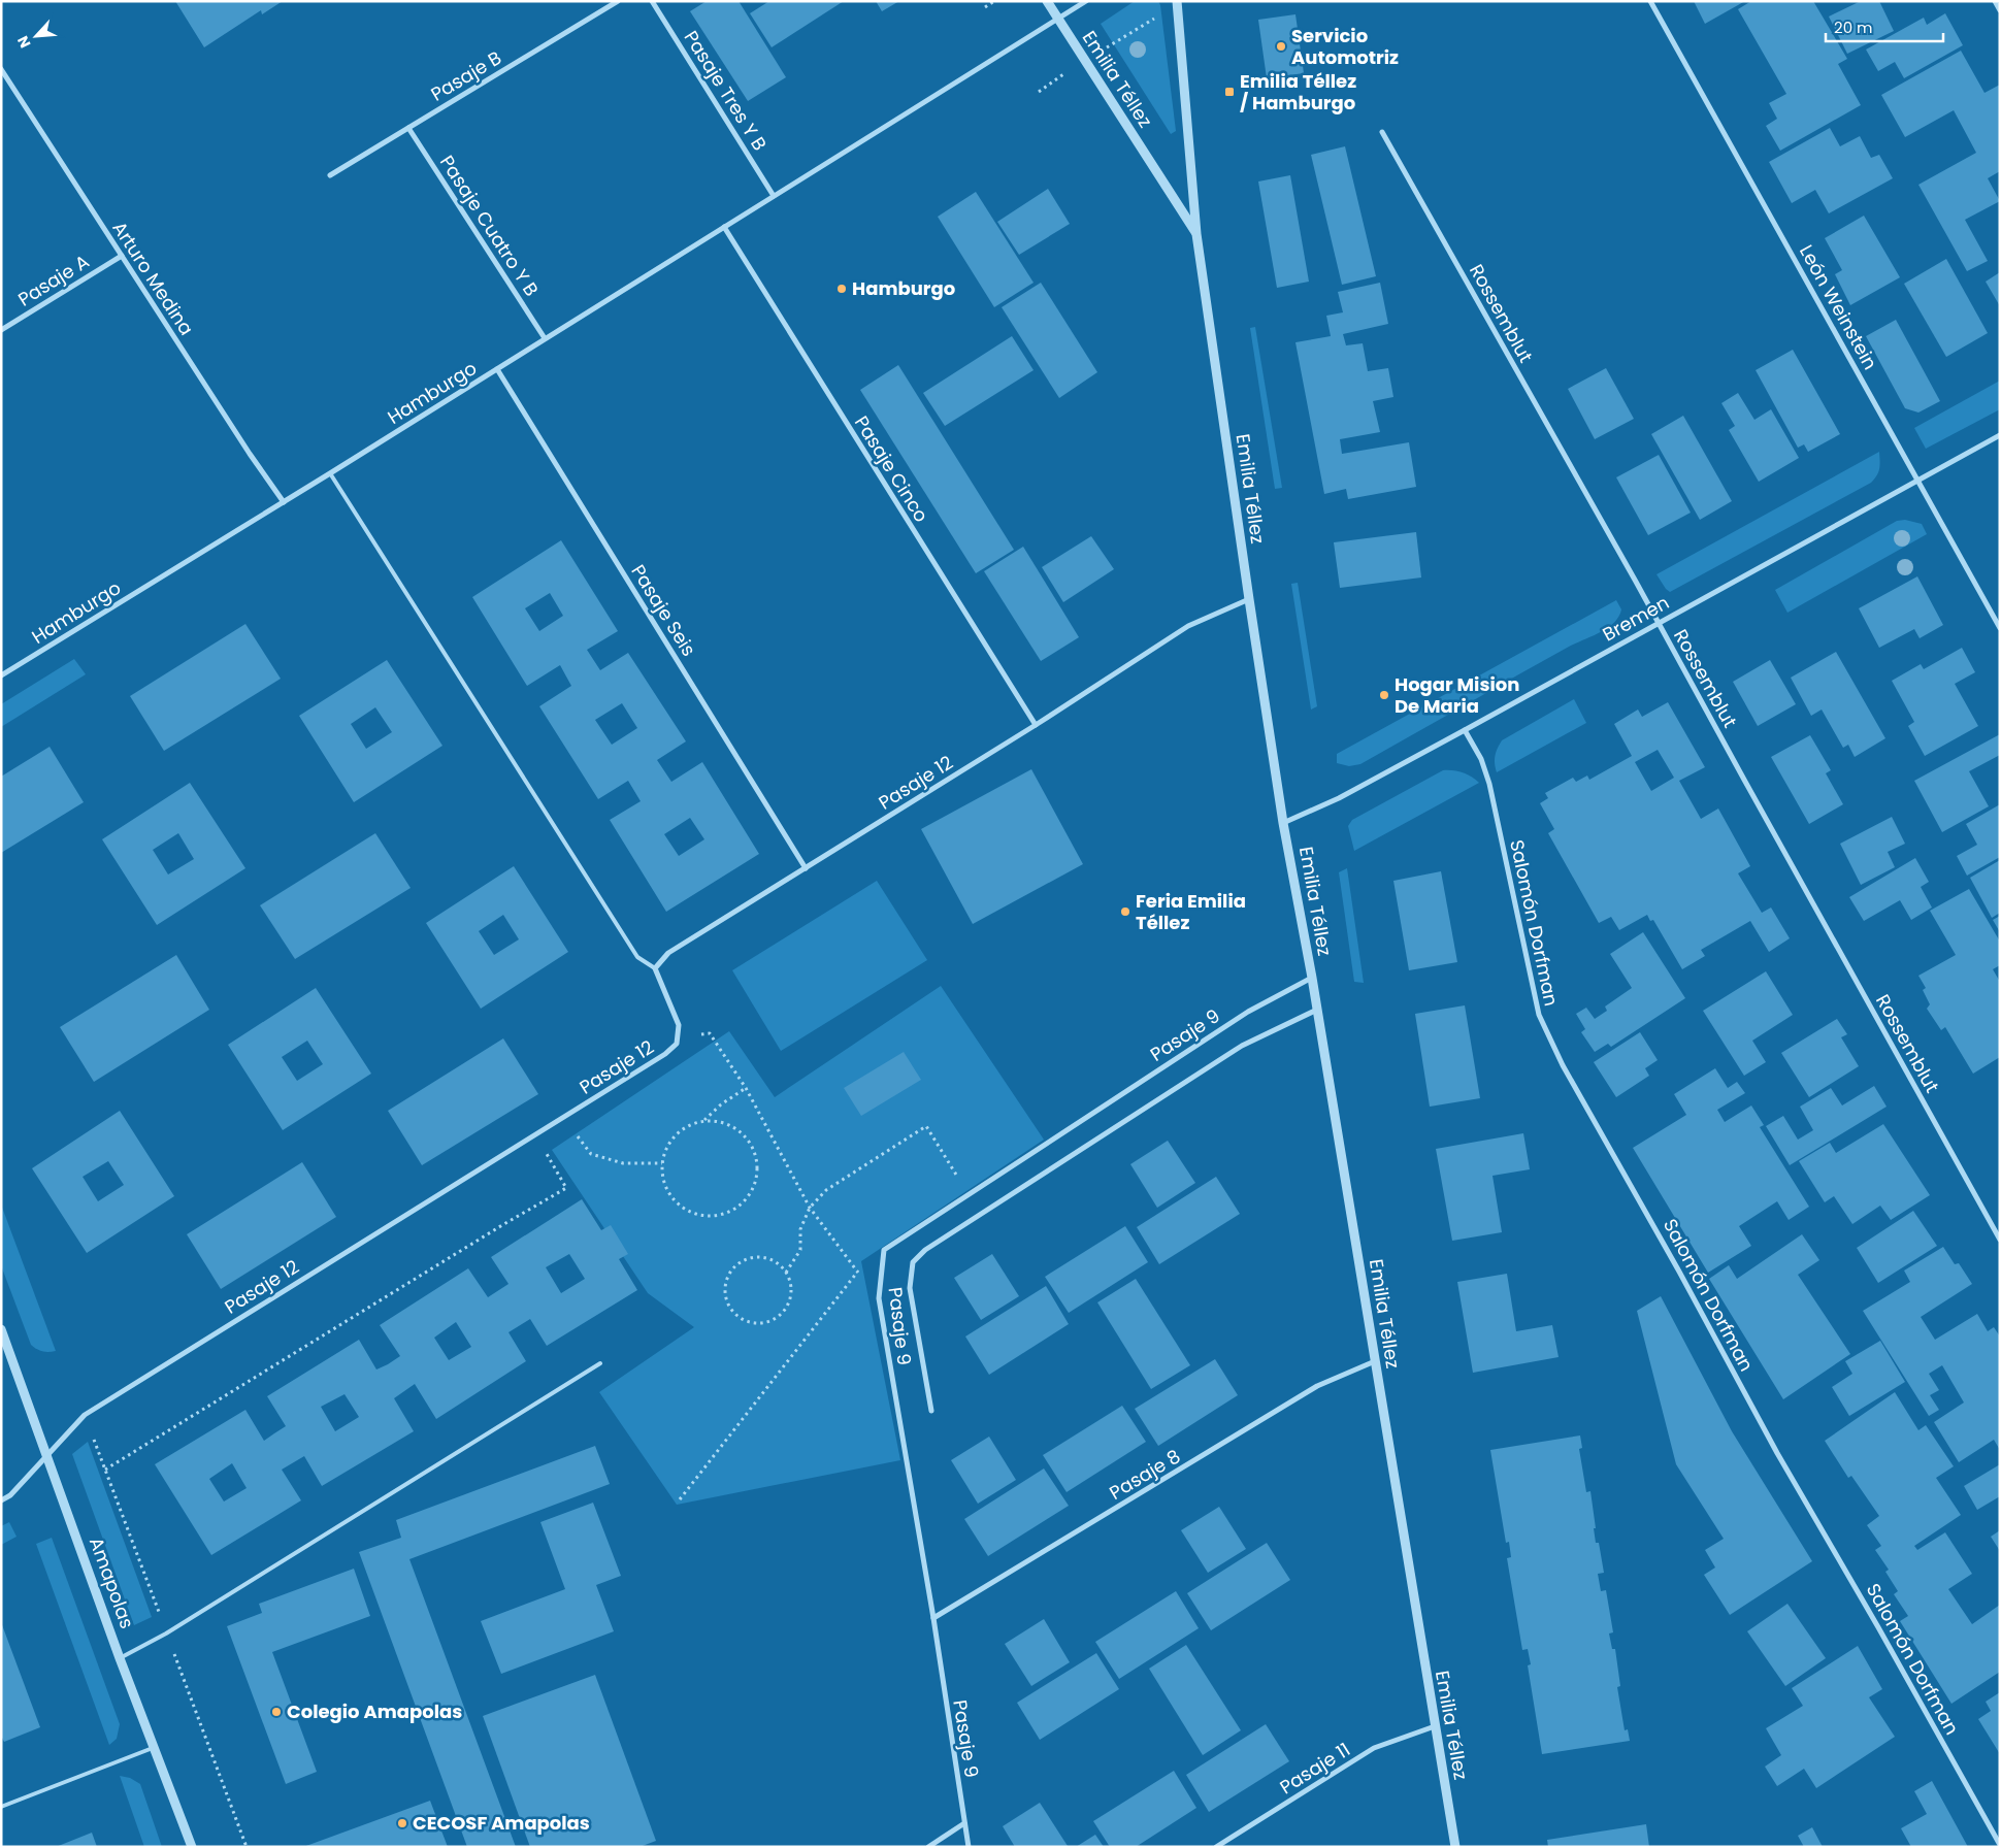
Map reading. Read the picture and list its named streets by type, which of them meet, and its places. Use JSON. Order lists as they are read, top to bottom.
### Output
{
  "streets": {
    "street": [
      "Pasaje B",
      "Emilia Téllez",
      "Pasaje Tres Y B",
      "Pasaje Cuatro Y B",
      "Arturo Medina",
      "Pasaje A",
      "León Weinstein",
      "Rossemblut",
      "Hamburgo",
      "Pasaje Cinco",
      "Pasaje Seis",
      "Bremen",
      "Pasaje 12",
      "Salomón Dorfman",
      "Pasaje 9",
      "Pasaje 8",
      "Amapolas",
      "Pasaje 11"
    ]
  },
  "crossings": [
    ["Pasaje B", "Pasaje Cuatro Y B"],
    ["Emilia Téllez", "Hamburgo"],
    ["Emilia Téllez", "Bremen"],
    ["Emilia Téllez", "Pasaje 12"],
    ["Emilia Téllez", "Pasaje 9"],
    ["Emilia Téllez", "Pasaje 8"],
    ["Emilia Téllez", "Pasaje 11"],
    ["Pasaje Tres Y B", "Hamburgo"],
    ["Pasaje Cuatro Y B", "Hamburgo"],
    ["Arturo Medina", "Pasaje A"],
    ["Arturo Medina", "Hamburgo"],
    ["León Weinstein", "Bremen"],
    ["Rossemblut", "Bremen"],
    ["Hamburgo", "Pasaje Cinco"],
    ["Hamburgo", "Pasaje Seis"],
    ["Pasaje Cinco", "Pasaje 12"],
    ["Pasaje Seis", "Pasaje 12"],
    ["Bremen", "Salomón Dorfman"],
    ["Pasaje 12", "Amapolas"],
    ["Pasaje 9", "Pasaje 8"]
  ],
  "places": {
    "other": [
      "Servicio Automotriz",
      "Hamburgo",
      "Hogar Mision De Maria",
      "Feria Emilia Téllez",
      "Colegio Amapolas",
      "CECOSF Amapolas"
    ],
    "transit": ["Emilia Téllez / Hamburgo"]
  },
  "scale_bar": "20 m",
  "north": "bottom left"
}
